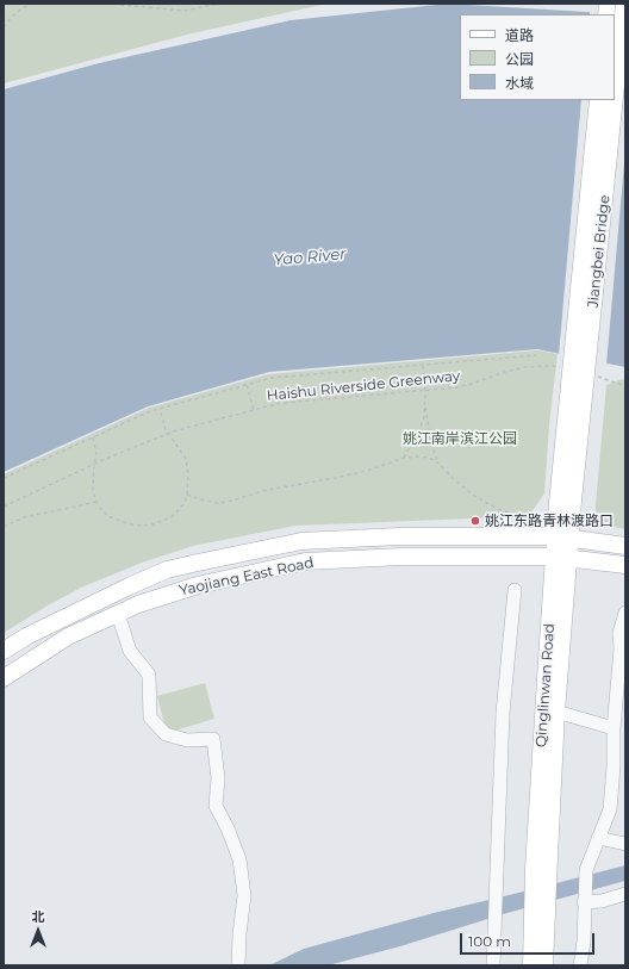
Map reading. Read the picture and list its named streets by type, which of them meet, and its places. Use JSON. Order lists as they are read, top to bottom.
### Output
{
  "streets": {
    "main road": ["Jiangbei Bridge", "Yaojiang East Road", "Qinglinwan Road"],
    "path": ["Haishu Riverside Greenway"]
  },
  "crossings": [
    ["Jiangbei Bridge", "Qinglinwan Road"],
    ["Yaojiang East Road", "Qinglinwan Road"]
  ],
  "water": ["Yao River"],
  "parks": ["姚江南岸滨江公园"],
  "places": ["姚江东路青林渡路口"],
  "legend": ["道路", "公园", "水域"],
  "scale_bar": "100 m",
  "north": "top"
}
